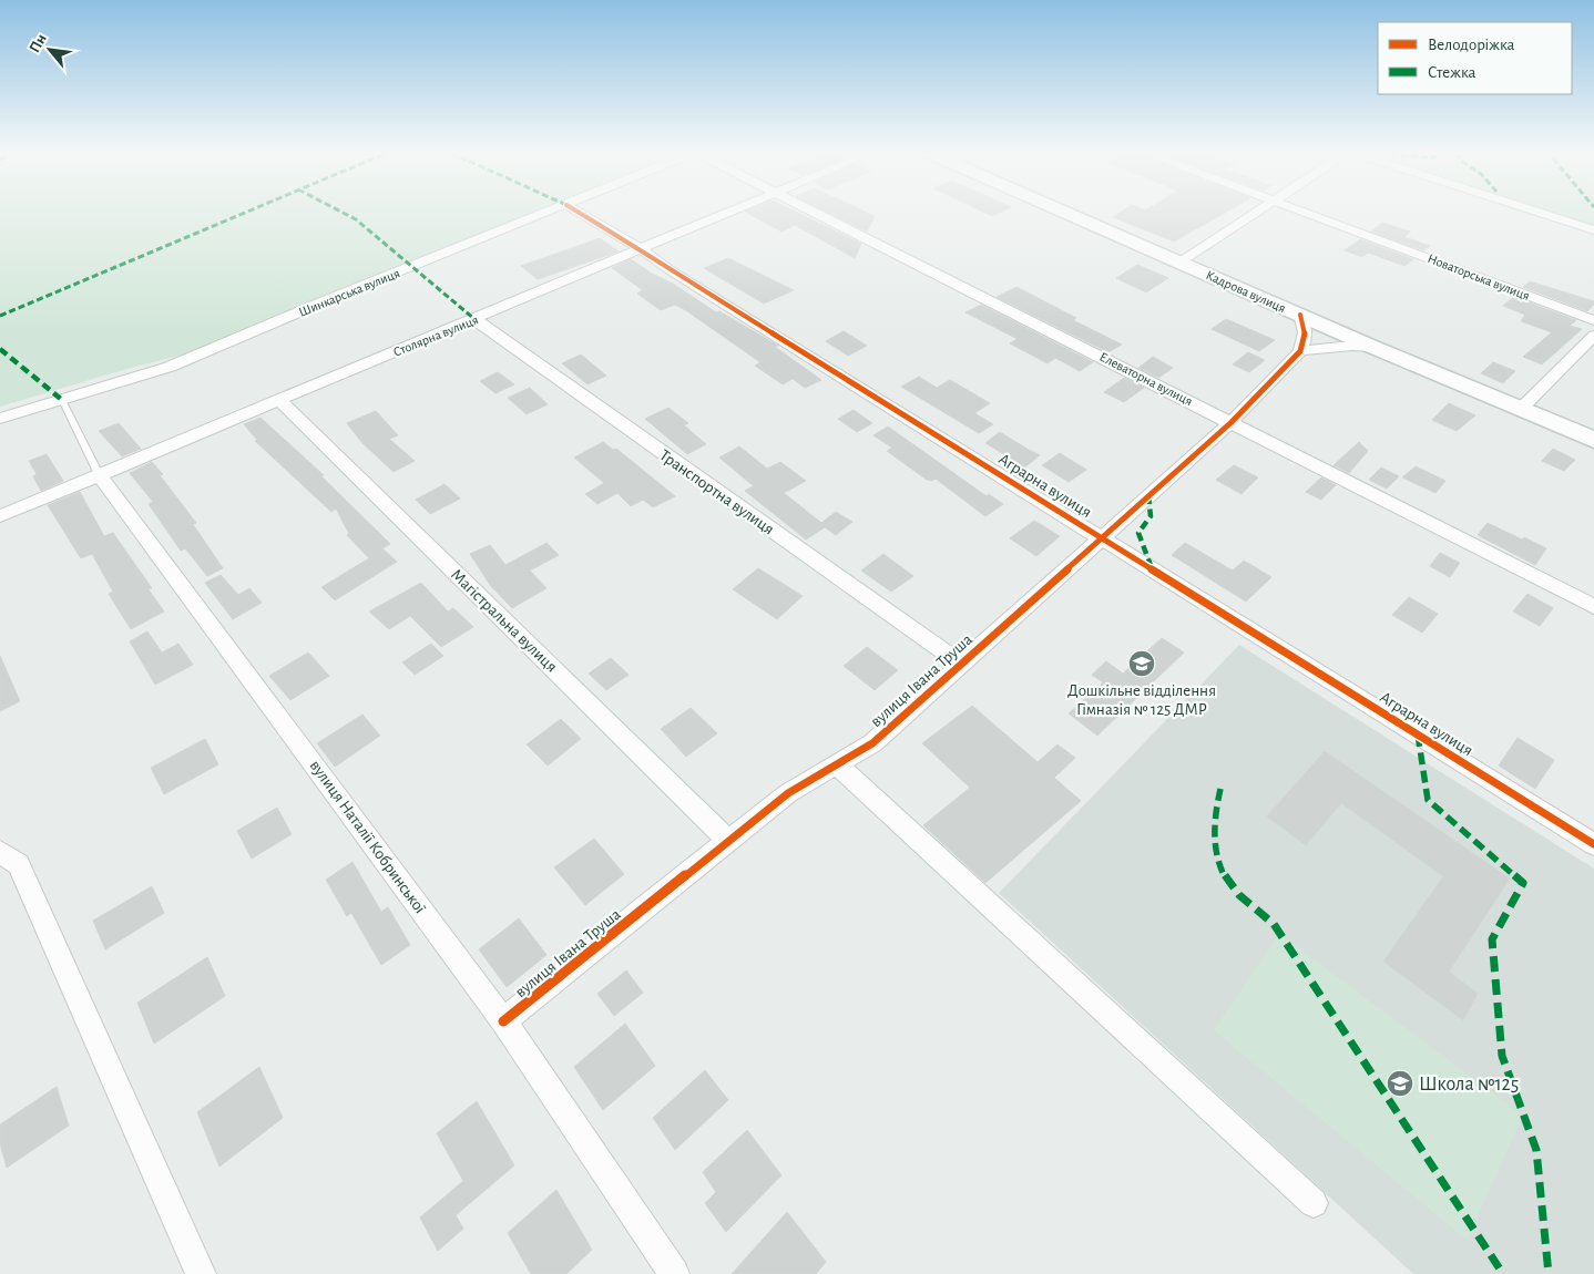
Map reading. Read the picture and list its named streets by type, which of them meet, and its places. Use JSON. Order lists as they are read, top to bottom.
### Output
{
  "streets": {
    "street": [
      "Новаторська вулиця",
      "Кадрова вулиця",
      "Шинкарська вулиця",
      "Столярна вулиця",
      "Елеваторна вулиця",
      "Аграрна вулиця",
      "Транспортна вулиця",
      "Магістральна вулиця",
      "вулиця Івана Труша",
      "вулиця Наталії Кобринської"
    ]
  },
  "crossings": [
    ["Шинкарська вулиця", "вулиця Наталії Кобринської"],
    ["Столярна вулиця", "Аграрна вулиця"],
    ["Столярна вулиця", "Транспортна вулиця"],
    ["Столярна вулиця", "Магістральна вулиця"],
    ["Столярна вулиця", "вулиця Наталії Кобринської"],
    ["Елеваторна вулиця", "вулиця Івана Труша"],
    ["Аграрна вулиця", "вулиця Івана Труша"],
    ["Транспортна вулиця", "вулиця Івана Труша"],
    ["Магістральна вулиця", "вулиця Івана Труша"],
    ["вулиця Івана Труша", "вулиця Наталії Кобринської"]
  ],
  "places": {
    "school or university": ["Дошкільне відділення Гімназія № 125 ДМР", "Школа №125"]
  },
  "legend": ["Велодоріжка", "Стежка"],
  "north": "top left"
}
